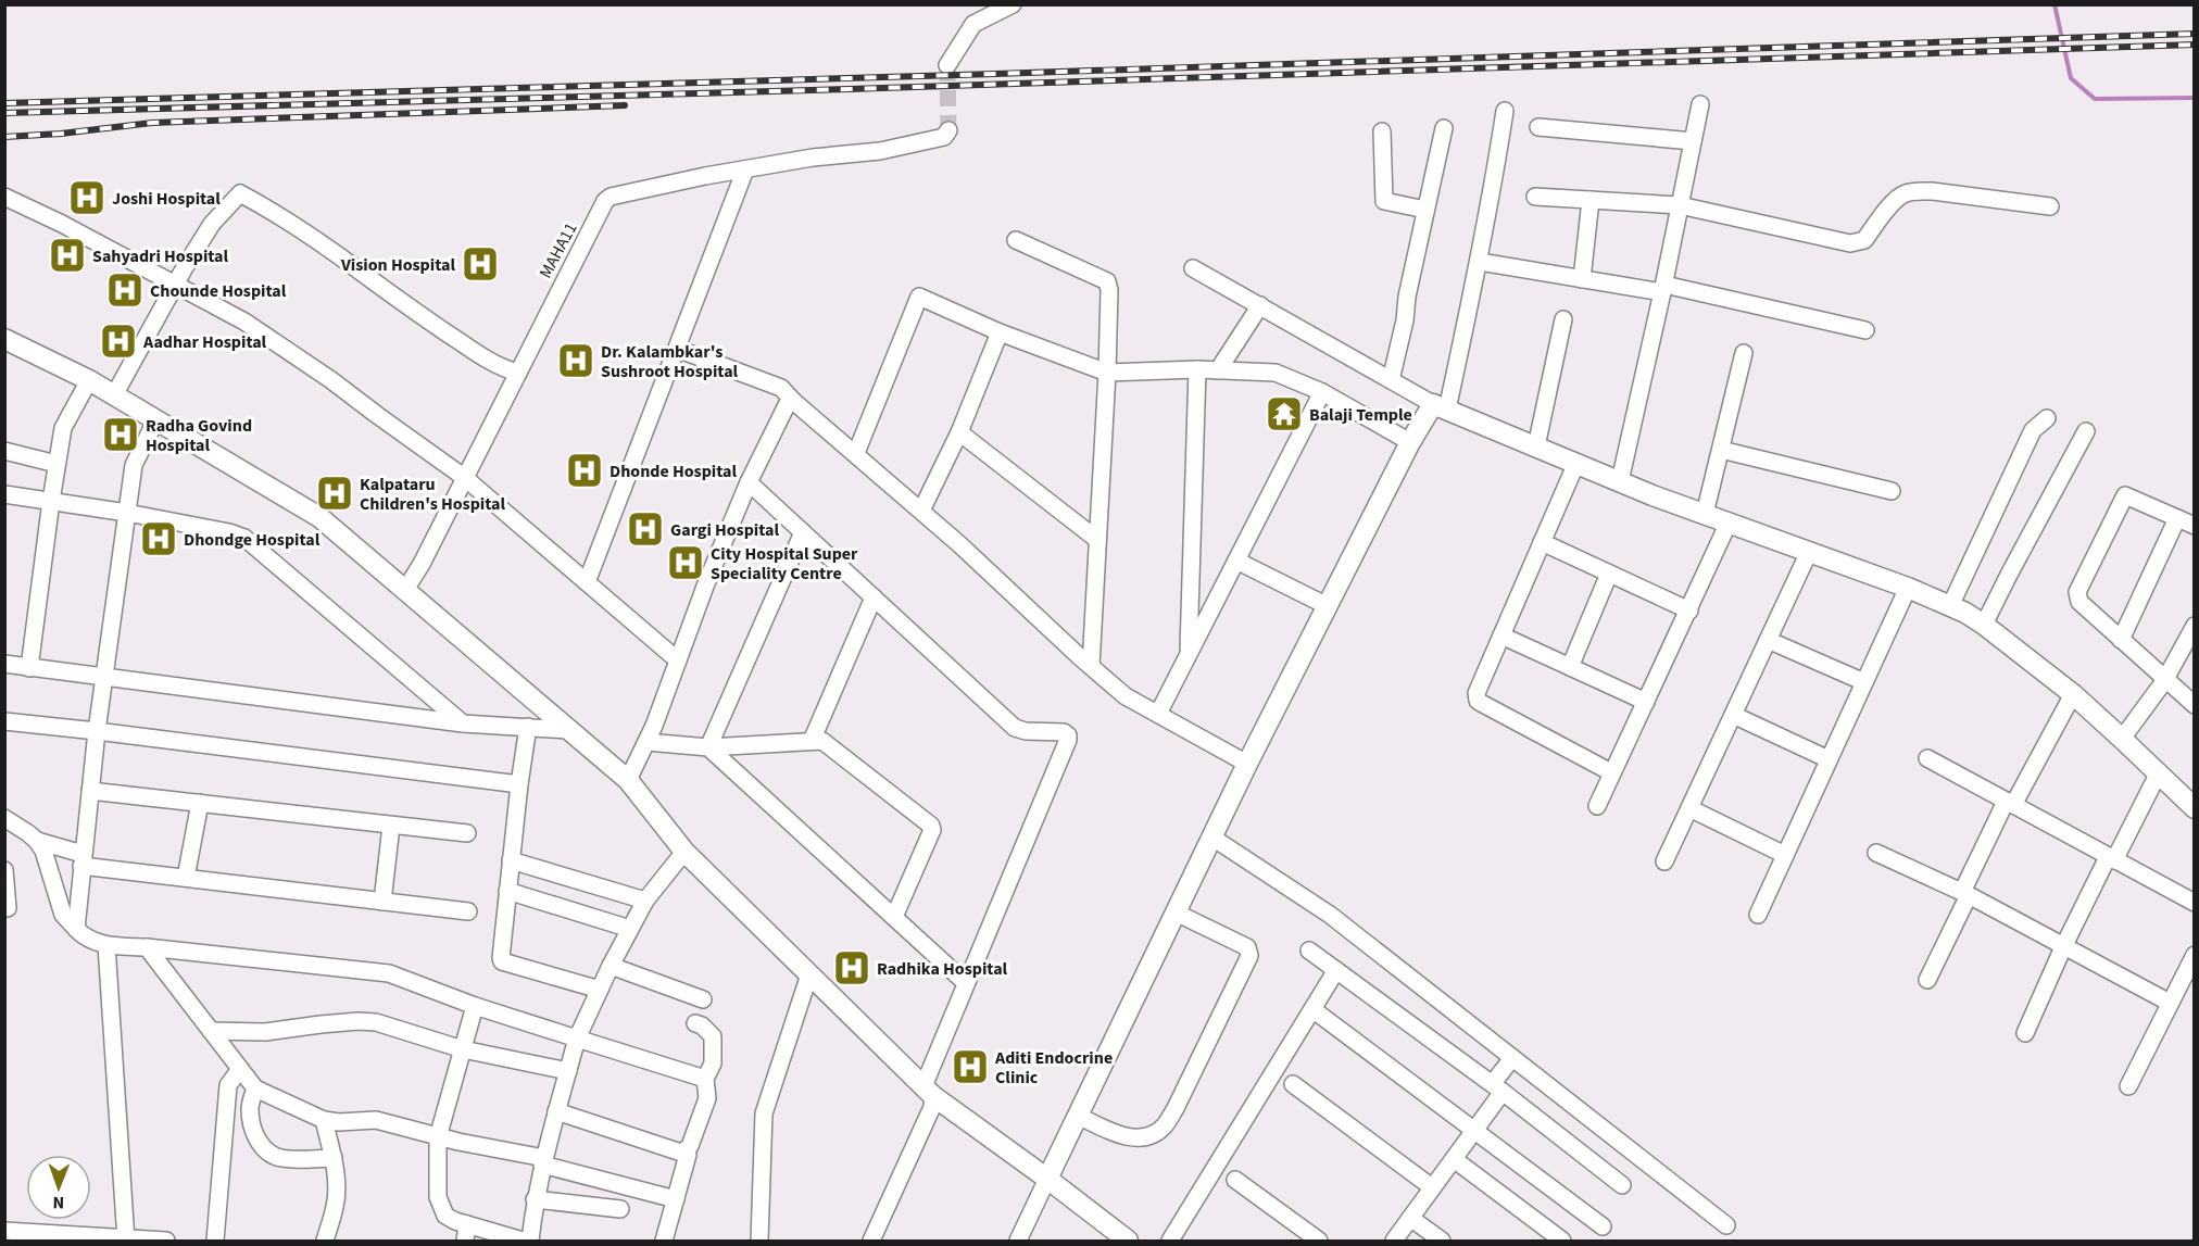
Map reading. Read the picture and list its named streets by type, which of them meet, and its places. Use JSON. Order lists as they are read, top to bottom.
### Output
{
  "streets": {
    "street": ["MAHA11"]
  },
  "places": {
    "hospital": [
      "Joshi Hospital",
      "Sahyadri Hospital",
      "Vision Hospital",
      "Chounde Hospital",
      "Aadhar Hospital",
      "Dr. Kalambkar's Sushroot Hospital",
      "Radha Govind Hospital",
      "Dhonde Hospital",
      "Kalpataru Children's Hospital",
      "Gargi Hospital",
      "Dhondge Hospital",
      "City Hospital Super Speciality Centre",
      "Radhika Hospital",
      "Aditi Endocrine Clinic"
    ],
    "temple": ["Balaji Temple"]
  },
  "north": "bottom"
}
